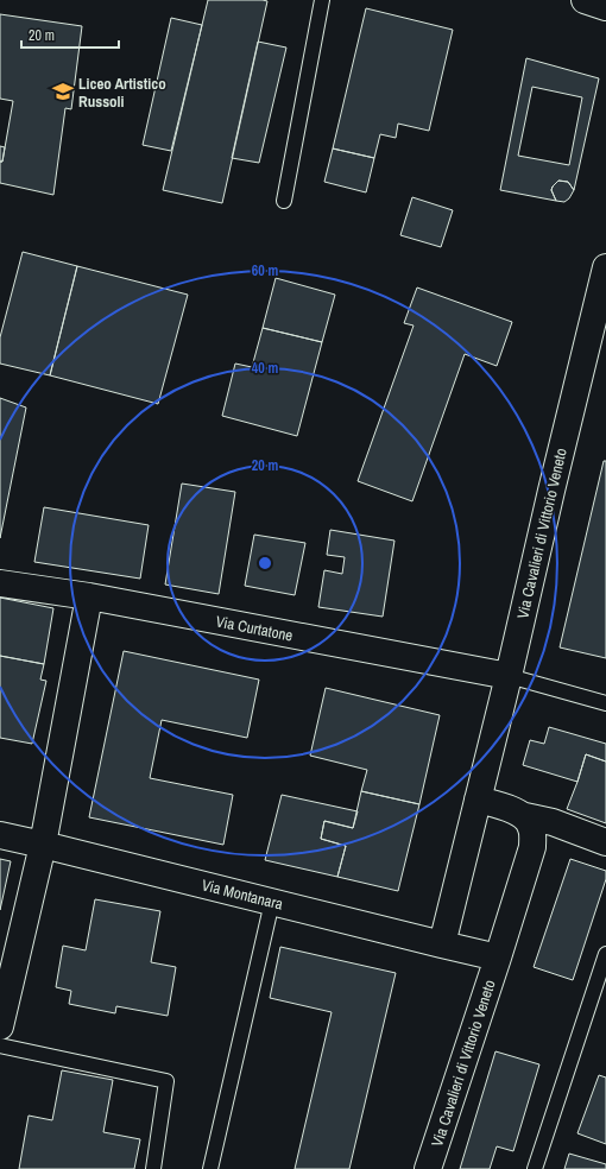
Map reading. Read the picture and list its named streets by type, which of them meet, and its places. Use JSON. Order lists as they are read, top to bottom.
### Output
{
  "streets": {
    "street": ["Via Cavalieri di Vittorio Veneto", "Via Curtatone", "Via Montanara"]
  },
  "crossings": [
    ["Via Cavalieri di Vittorio Veneto", "Via Curtatone"],
    ["Via Cavalieri di Vittorio Veneto", "Via Montanara"]
  ],
  "places": {
    "school or university": ["Liceo Artistico Russoli"]
  },
  "scale_bar": "20 m",
  "rings": ["60 m", "40 m", "20 m"]
}
